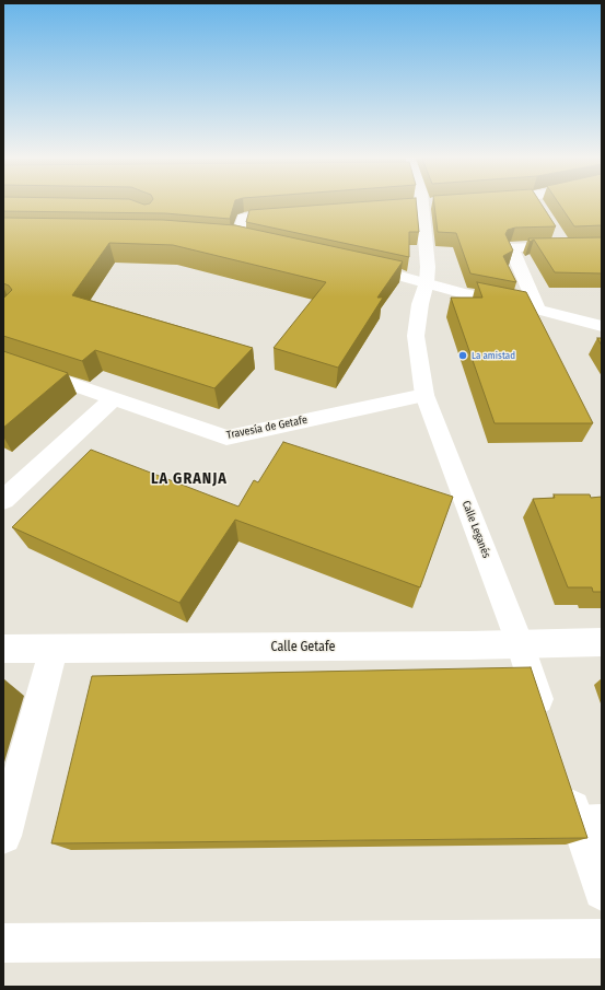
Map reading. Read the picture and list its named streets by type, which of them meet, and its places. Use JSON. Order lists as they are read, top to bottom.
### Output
{
  "streets": {
    "street": ["Travesía de Getafe", "Calle Leganés", "Calle Getafe"]
  },
  "crossings": [
    ["Travesía de Getafe", "Calle Leganés"],
    ["Calle Leganés", "Calle Getafe"]
  ],
  "districts": ["LA GRANJA"],
  "places": ["La amistad"]
}
